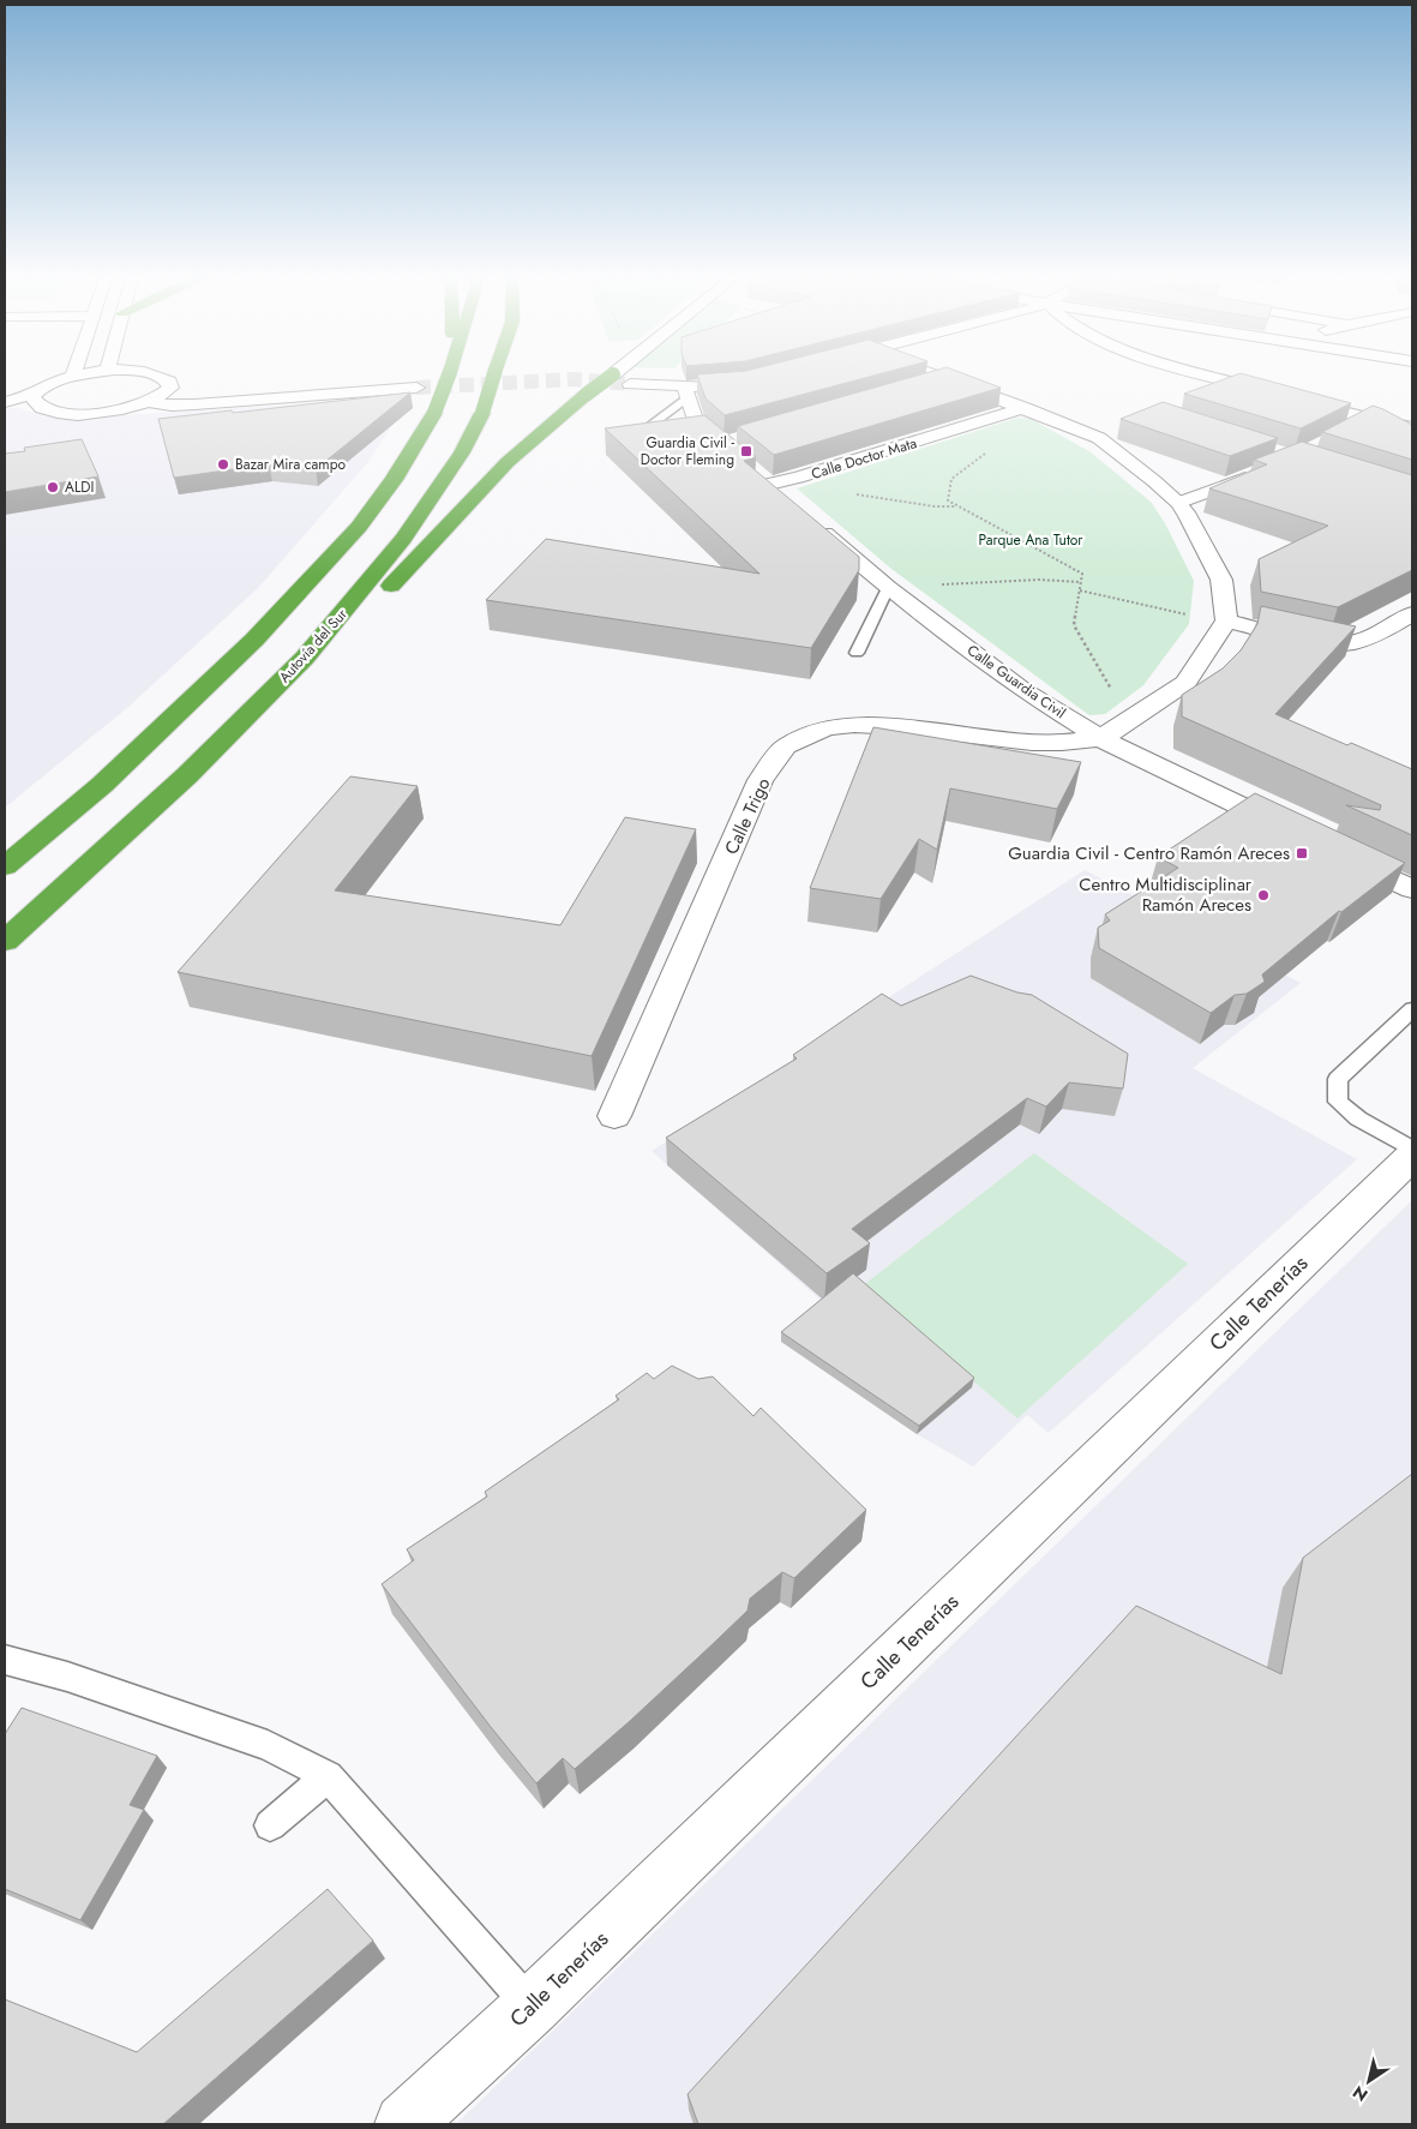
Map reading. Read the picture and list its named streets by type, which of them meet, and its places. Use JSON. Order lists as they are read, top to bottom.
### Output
{
  "streets": {
    "highway": ["Autovía del Sur"],
    "street": [
      "Calle Doctor Mata",
      "Calle Guardia Civil",
      "Calle Trigo",
      "Calle Tenerías"
    ]
  },
  "crossings": [
    ["Calle Guardia Civil", "Calle Trigo"]
  ],
  "parks": ["Parque Ana Tutor"],
  "places": {
    "transit": ["Guardia Civil - Doctor Fleming", "Guardia Civil - Centro Ramón Areces"],
    "other": ["Bazar Mira campo", "ALDI", "Centro Multidisciplinar Ramón Areces"]
  },
  "north": "bottom left"
}
